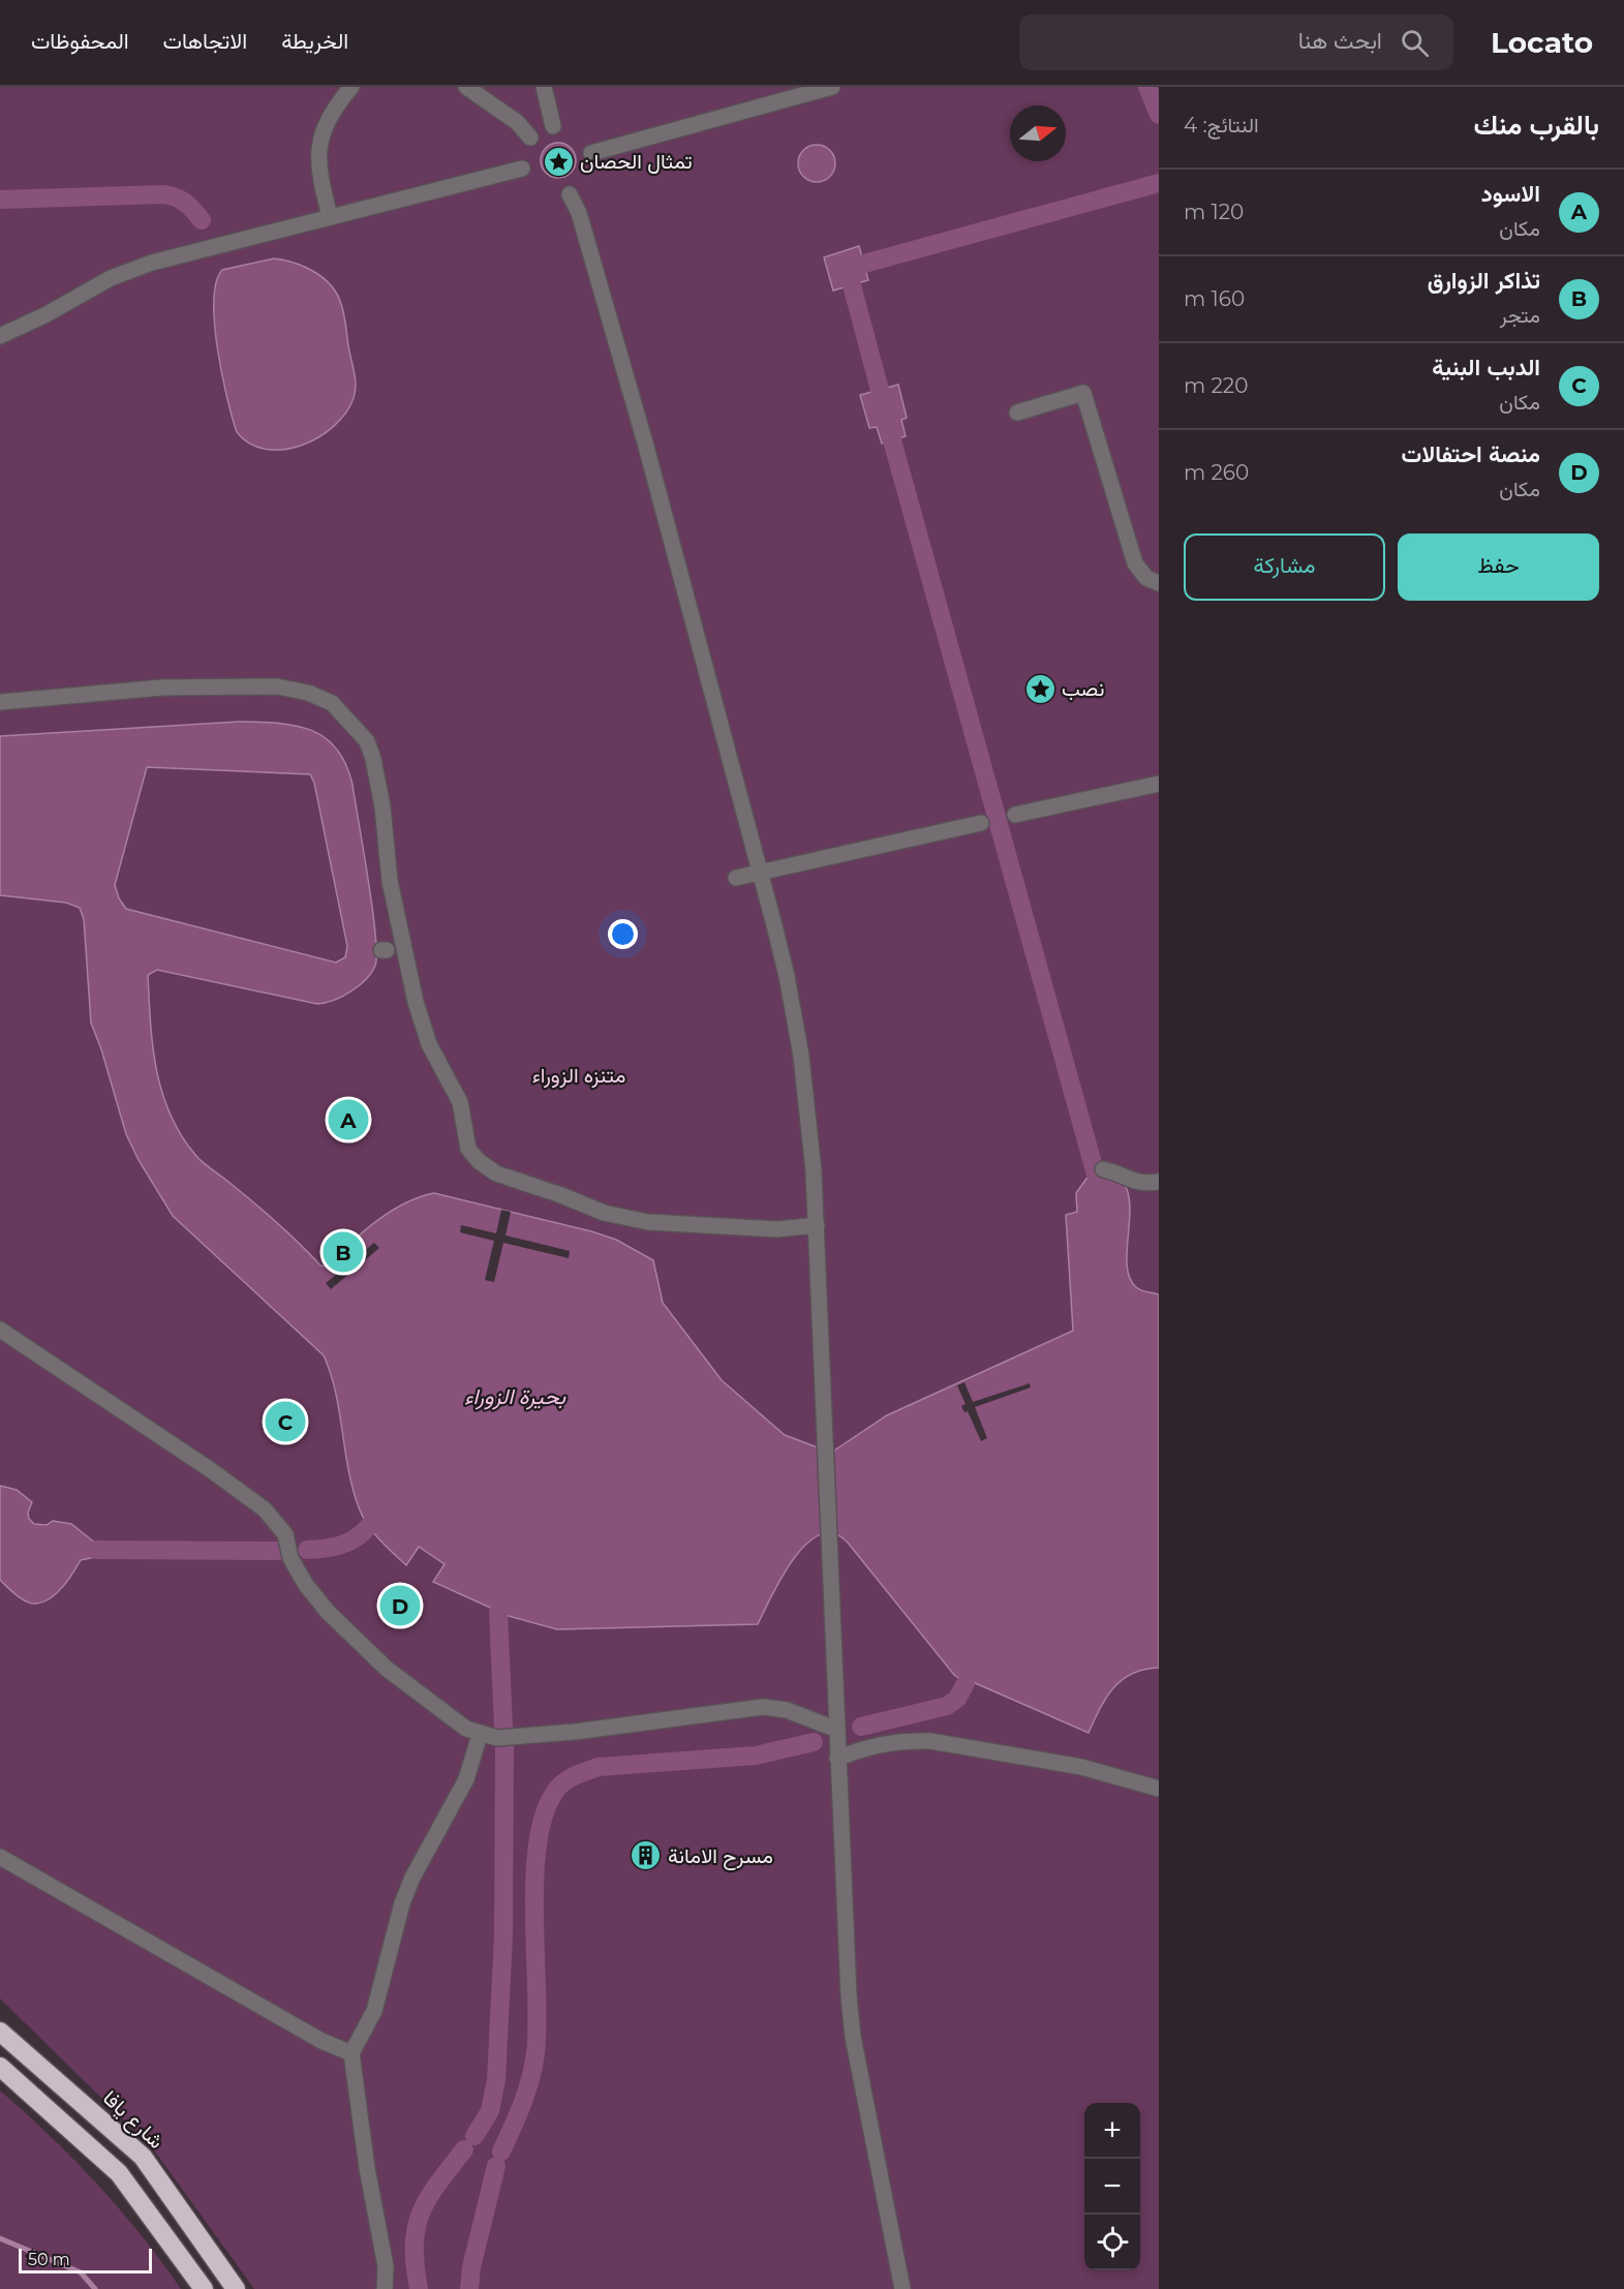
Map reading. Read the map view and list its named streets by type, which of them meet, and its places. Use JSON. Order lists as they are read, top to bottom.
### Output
{
  "streets": {
    "highway": ["شارع يافا"]
  },
  "water": ["بحيرة الزوراء"],
  "parks": ["متنزه الزوراء"],
  "places": {
    "place": ["تمثال الحصان", "نصب"],
    "building": ["مسرح الامانة"]
  },
  "scale_bar": "50 m",
  "north": "right",
  "page": {
    "header": "Locato",
    "search": "ابحث هنا",
    "nav": ["الخريطة", "الاتجاهات", "المحفوظات"],
    "heading": ["بالقرب منك", "النتائج: 4"],
    "list": [
      {
        "mark": "A",
        "name": "الاسود",
        "note": "مكان",
        "value": "120 m"
      },
      {
        "mark": "B",
        "name": "تذاكر الزوارق",
        "note": "متجر",
        "value": "160 m"
      },
      {
        "mark": "C",
        "name": "الدبب البنية",
        "note": "مكان",
        "value": "220 m"
      },
      {
        "mark": "D",
        "name": "منصة احتفالات",
        "note": "مكان",
        "value": "260 m"
      }
    ],
    "buttons": ["حفظ", "مشاركة"],
    "pins": [
      "A",
      "B",
      "C",
      "D"
    ],
    "map_buttons": ["+", "−"],
    "scale": "50 m"
  }
}
